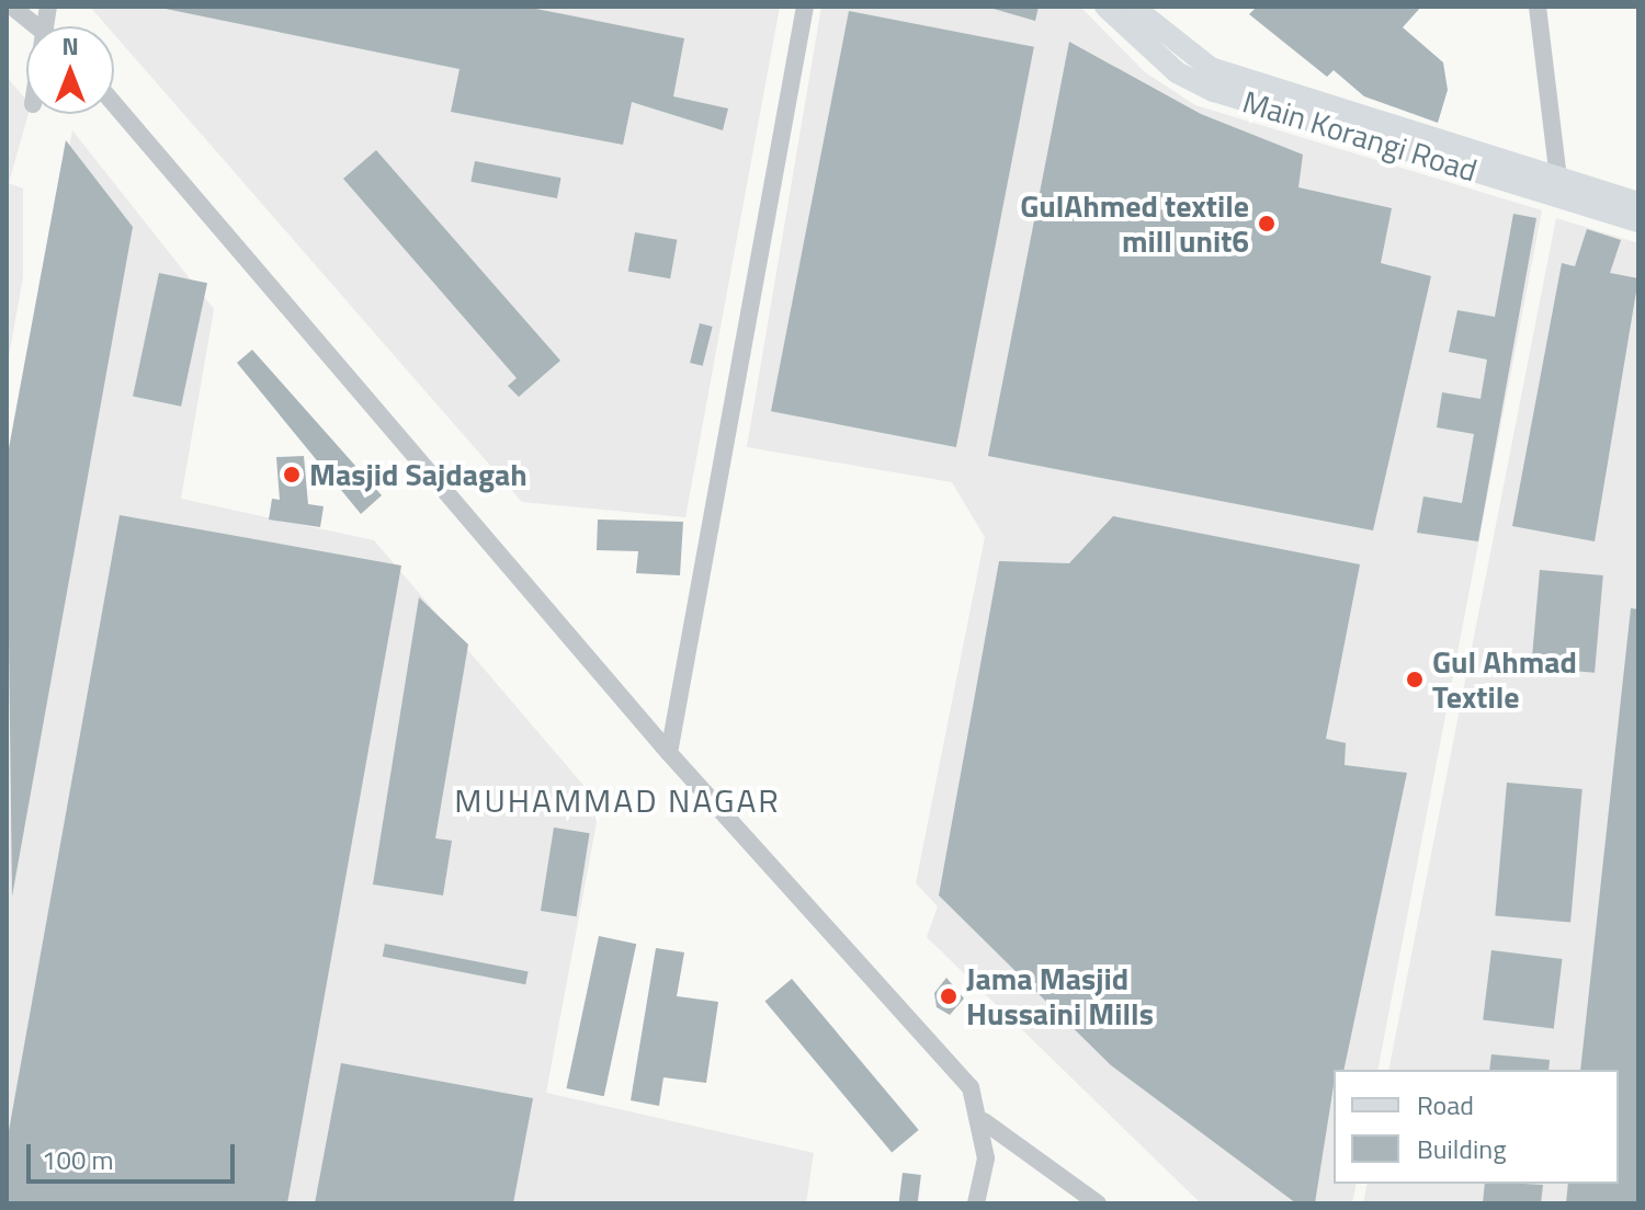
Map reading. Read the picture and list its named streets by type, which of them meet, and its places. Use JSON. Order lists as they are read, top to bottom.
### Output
{
  "streets": {
    "main road": ["Main Korangi Road"]
  },
  "districts": ["MUHAMMAD NAGAR"],
  "places": [
    "GulAhmed textile mill unit6",
    "Masjid Sajdagah",
    "Gul Ahmad Textile",
    "Jama Masjid Hussaini Mills"
  ],
  "legend": ["Road", "Building"],
  "scale_bar": "100 m",
  "north": "top"
}
